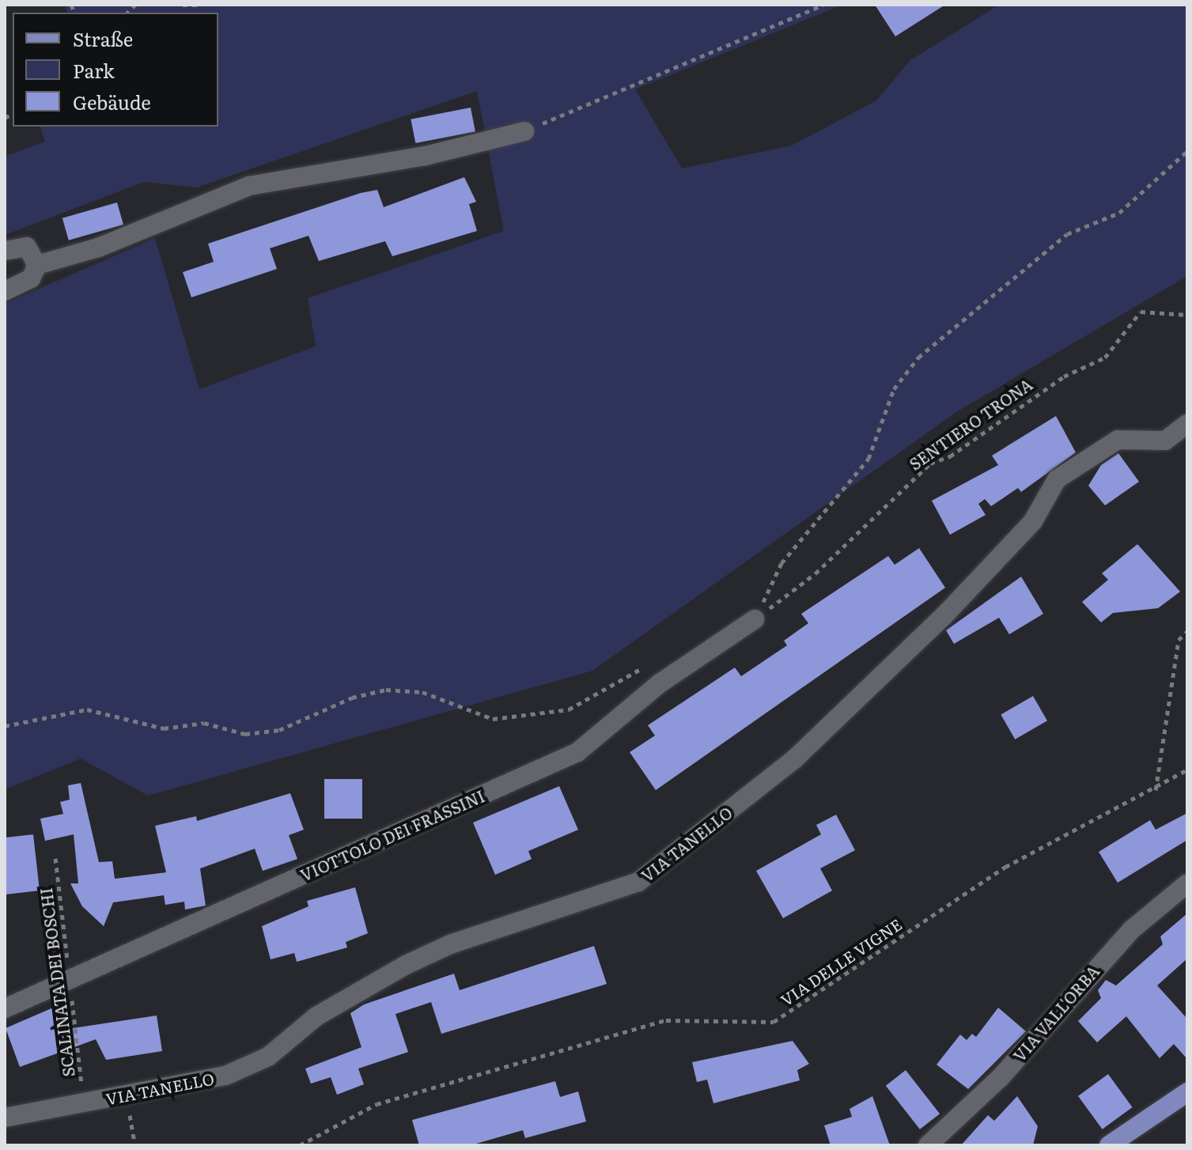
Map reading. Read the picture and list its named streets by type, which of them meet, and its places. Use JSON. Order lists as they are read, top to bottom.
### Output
{
  "streets": {
    "street": ["VIOTTOLO DEI FRASSINI", "VIA TANELLO", "VIA VALL'ORBA"],
    "path": ["SENTIERO TRONA", "VIA DELLE VIGNE", "SCALINATA DEI BOSCHI"]
  },
  "crossings": [
    ["SENTIERO TRONA", "VIOTTOLO DEI FRASSINI"],
    ["VIOTTOLO DEI FRASSINI", "SCALINATA DEI BOSCHI"],
    ["VIA TANELLO", "SCALINATA DEI BOSCHI"]
  ],
  "legend": ["Straße", "Park", "Gebäude"]
}
